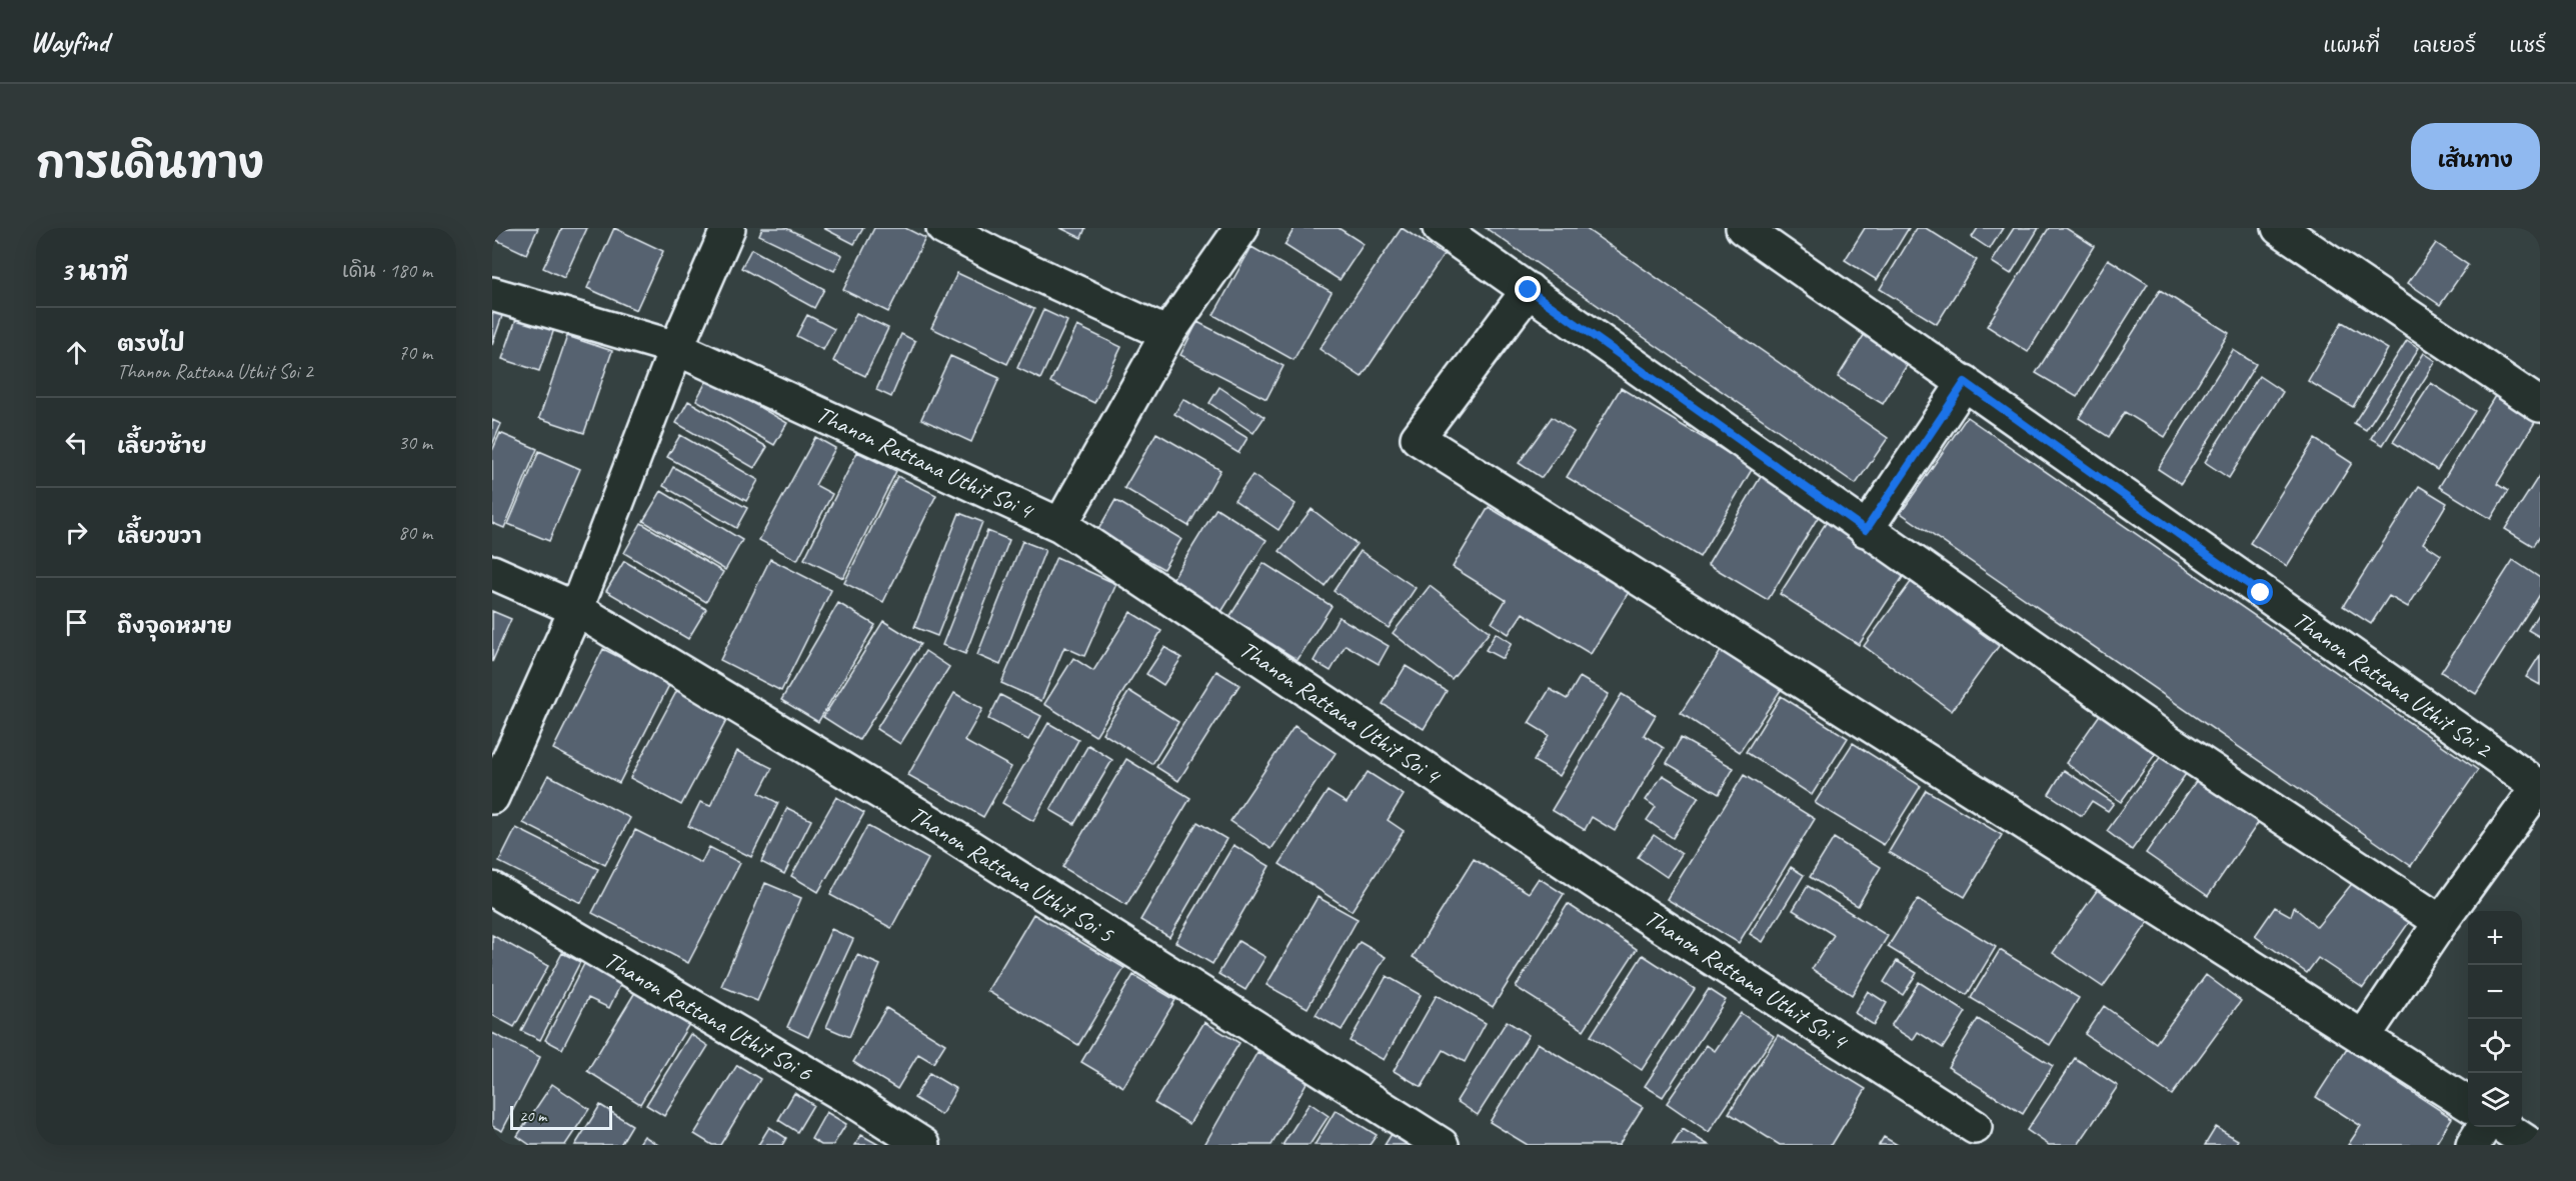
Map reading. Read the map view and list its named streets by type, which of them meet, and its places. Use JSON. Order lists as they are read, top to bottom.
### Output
{
  "streets": {
    "street": [
      "Thanon Rattana Uthit Soi 4",
      "Thanon Rattana Uthit Soi 2",
      "Thanon Rattana Uthit Soi 5",
      "Thanon Rattana Uthit Soi 6"
    ]
  },
  "scale_bar": "20 m",
  "page": {
    "header": "Wayfind",
    "nav": ["แผนที่", "เลเยอร์", "แชร์"],
    "title": "การเดินทาง",
    "buttons": "เส้นทาง",
    "heading": ["3 นาที", "เดิน · 180 m"],
    "list": [
      ["ตรงไป", "Thanon Rattana Uthit Soi 2", "70 m"],
      ["เลี้ยวซ้าย", "30 m"],
      ["เลี้ยวขวา", "80 m"],
      "ถึงจุดหมาย"
    ],
    "map_buttons": ["+", "−"],
    "scale": "20 m"
  }
}
